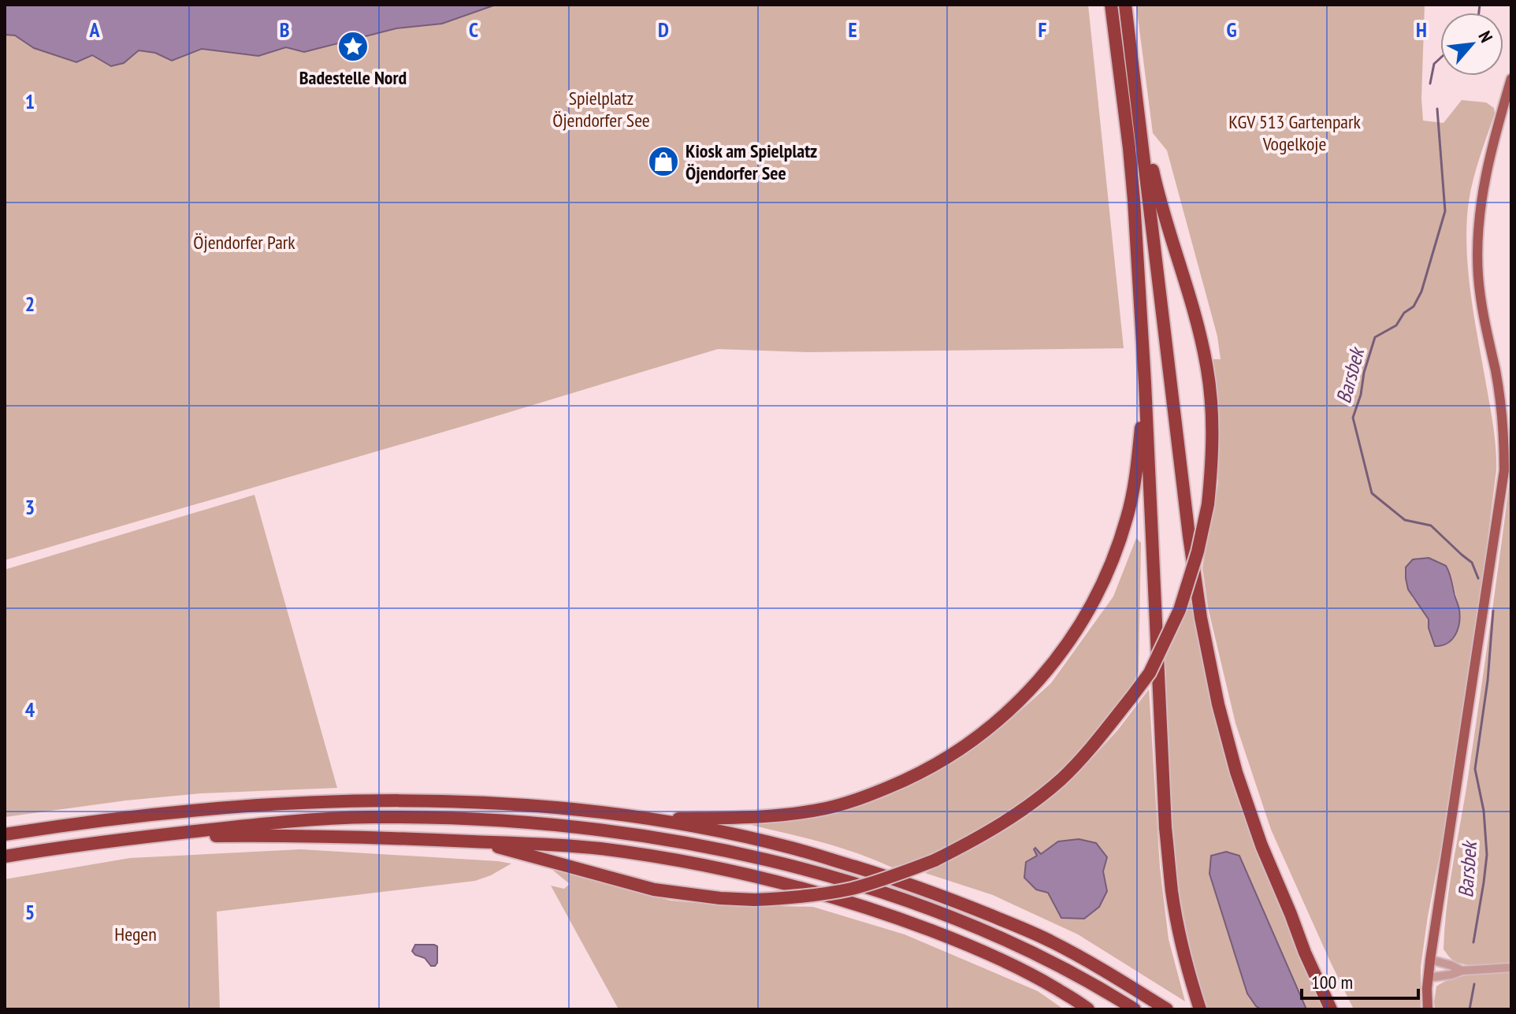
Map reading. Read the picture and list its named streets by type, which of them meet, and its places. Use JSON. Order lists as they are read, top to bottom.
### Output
{
  "water": ["Barsbek"],
  "parks": [
    "Spielplatz Öjendorfer See",
    "KGV 513 Gartenpark Vogelkoje",
    "Öjendorfer Park",
    "Hegen"
  ],
  "places": {
    "place": ["Badestelle Nord"],
    "shop": ["Kiosk am Spielplatz Öjendorfer See"]
  },
  "scale_bar": "100 m",
  "north": "top right",
  "grid": {
    "columns": [
      "A",
      "B",
      "C",
      "D",
      "E",
      "F",
      "G",
      "H"
    ],
    "rows": [
      "1",
      "2",
      "3",
      "4",
      "5"
    ]
  }
}
